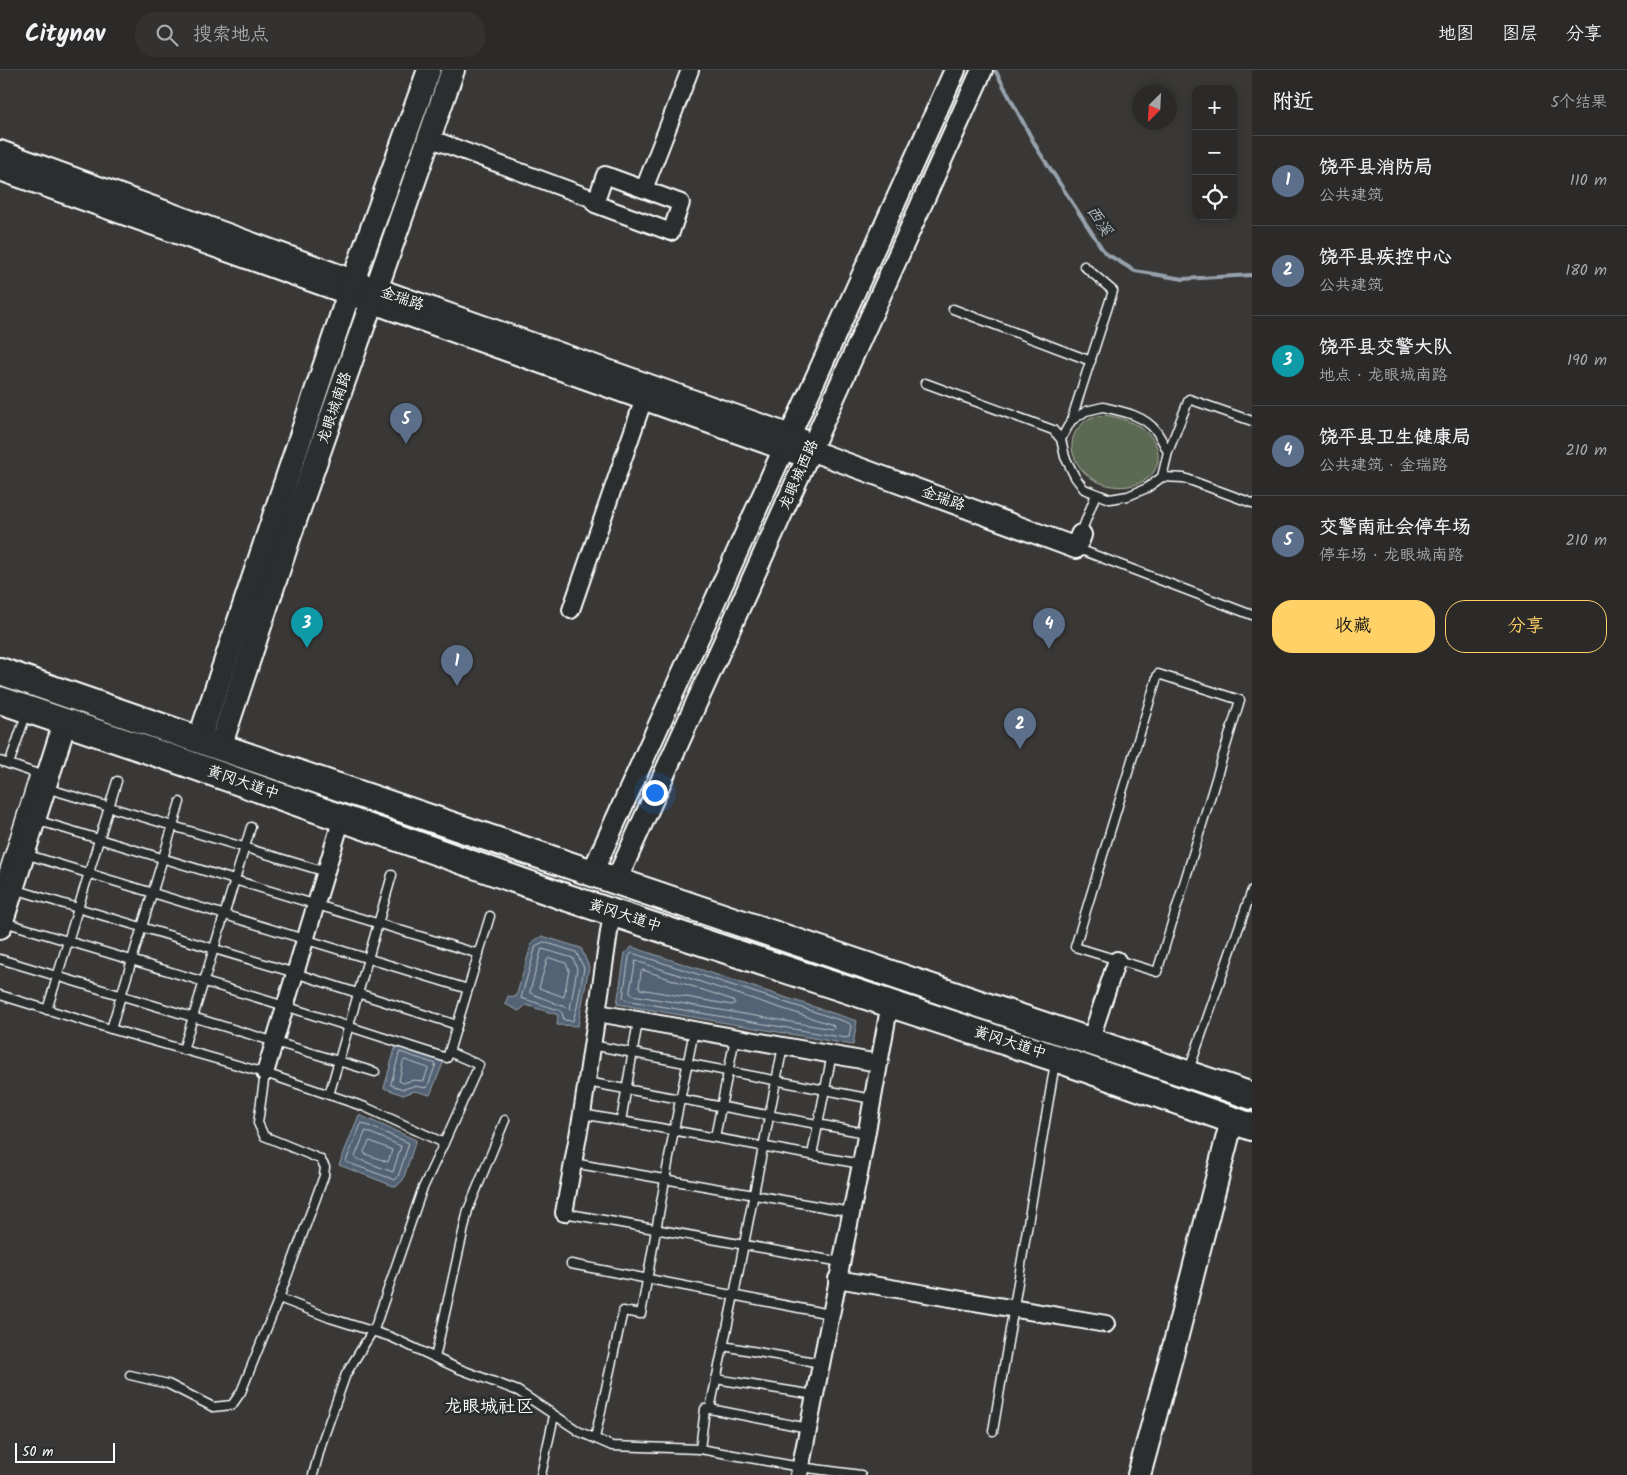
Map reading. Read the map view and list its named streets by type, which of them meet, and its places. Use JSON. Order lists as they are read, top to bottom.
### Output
{
  "streets": {
    "main road": ["金瑞路", "龙眼城南路", "黄冈大道中"],
    "street": ["龙眼城西路"]
  },
  "crossings": [
    ["金瑞路", "龙眼城南路"],
    ["龙眼城南路", "黄冈大道中"],
    ["龙眼城西路", "黄冈大道中"]
  ],
  "districts": ["龙眼城社区"],
  "water": ["西溪"],
  "scale_bar": "50 m",
  "north": "bottom left",
  "page": {
    "header": "Citynav",
    "search": "搜索地点",
    "nav": ["地图", "图层", "分享"],
    "heading": ["附近", "5个结果"],
    "map_buttons": ["+", "−"],
    "list": [
      {
        "mark": "1",
        "name": "饶平县消防局",
        "note": "公共建筑",
        "value": "110 m"
      },
      {
        "mark": "2",
        "name": "饶平县疾控中心",
        "note": "公共建筑",
        "value": "180 m"
      },
      {
        "mark": "3",
        "name": "饶平县交警大队",
        "note": "地点 · 龙眼城南路",
        "value": "190 m"
      },
      {
        "mark": "4",
        "name": "饶平县卫生健康局",
        "note": "公共建筑 · 金瑞路",
        "value": "210 m"
      },
      {
        "mark": "5",
        "name": "交警南社会停车场",
        "note": "停车场 · 龙眼城南路",
        "value": "210 m"
      }
    ],
    "pins": [
      "5",
      "3",
      "4",
      "1",
      "2"
    ],
    "buttons": ["收藏", "分享"],
    "scale": "50 m"
  }
}
